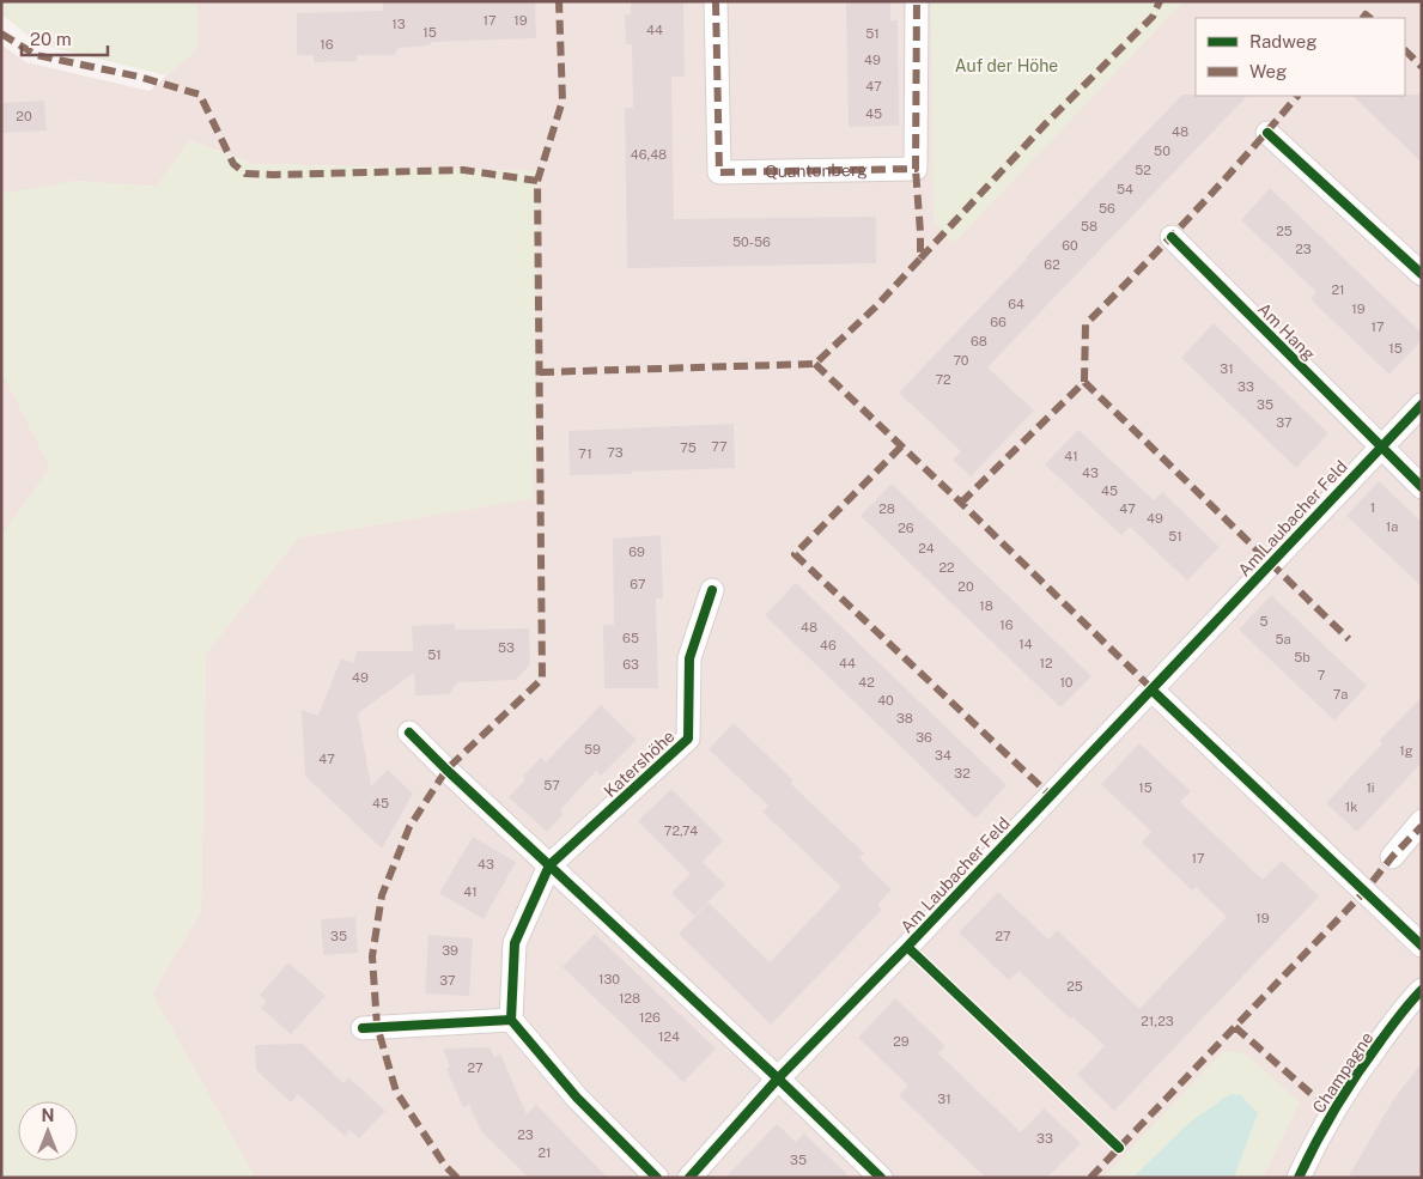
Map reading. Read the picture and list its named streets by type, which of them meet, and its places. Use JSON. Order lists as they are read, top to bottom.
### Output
{
  "streets": {
    "street": [
      "Quantenberg",
      "Am Hang",
      "Am Laubacher Feld",
      "Katershöhe",
      "Champagne"
    ]
  },
  "crossings": [
    ["Am Hang", "Am Laubacher Feld"]
  ],
  "parks": ["Auf der Höhe"],
  "house_numbers": [
    "17",
    "19",
    "13",
    "44",
    "15",
    "51",
    "16",
    "49",
    "47",
    "45",
    "20",
    "48",
    "50",
    "46,48",
    "52",
    "54",
    "56",
    "58",
    "25",
    "50-56",
    "60",
    "23",
    "62",
    "21",
    "64",
    "19",
    "66",
    "17",
    "68",
    "15",
    "70",
    "31",
    "72",
    "33",
    "35",
    "37",
    "77",
    "75",
    "73",
    "71",
    "41",
    "43",
    "45",
    "1",
    "28",
    "47",
    "49",
    "1a",
    "26",
    "51",
    "24",
    "69",
    "22",
    "67",
    "20",
    "18",
    "5",
    "16",
    "48",
    "65",
    "5a",
    "14",
    "46",
    "53",
    "51",
    "5b",
    "44",
    "12",
    "63",
    "7",
    "49",
    "42",
    "10",
    "7a",
    "40",
    "38",
    "36",
    "59",
    "1g",
    "34",
    "47",
    "32",
    "57",
    "15",
    "1i",
    "45",
    "1k",
    "72,74",
    "17",
    "43",
    "41",
    "19",
    "35",
    "27",
    "39",
    "130",
    "37",
    "25",
    "128",
    "126",
    "21,23",
    "124",
    "29",
    "27",
    "31",
    "23",
    "33",
    "21",
    "35"
  ],
  "legend": ["Radweg", "Weg"],
  "scale_bar": "20 m",
  "north": "top"
}
